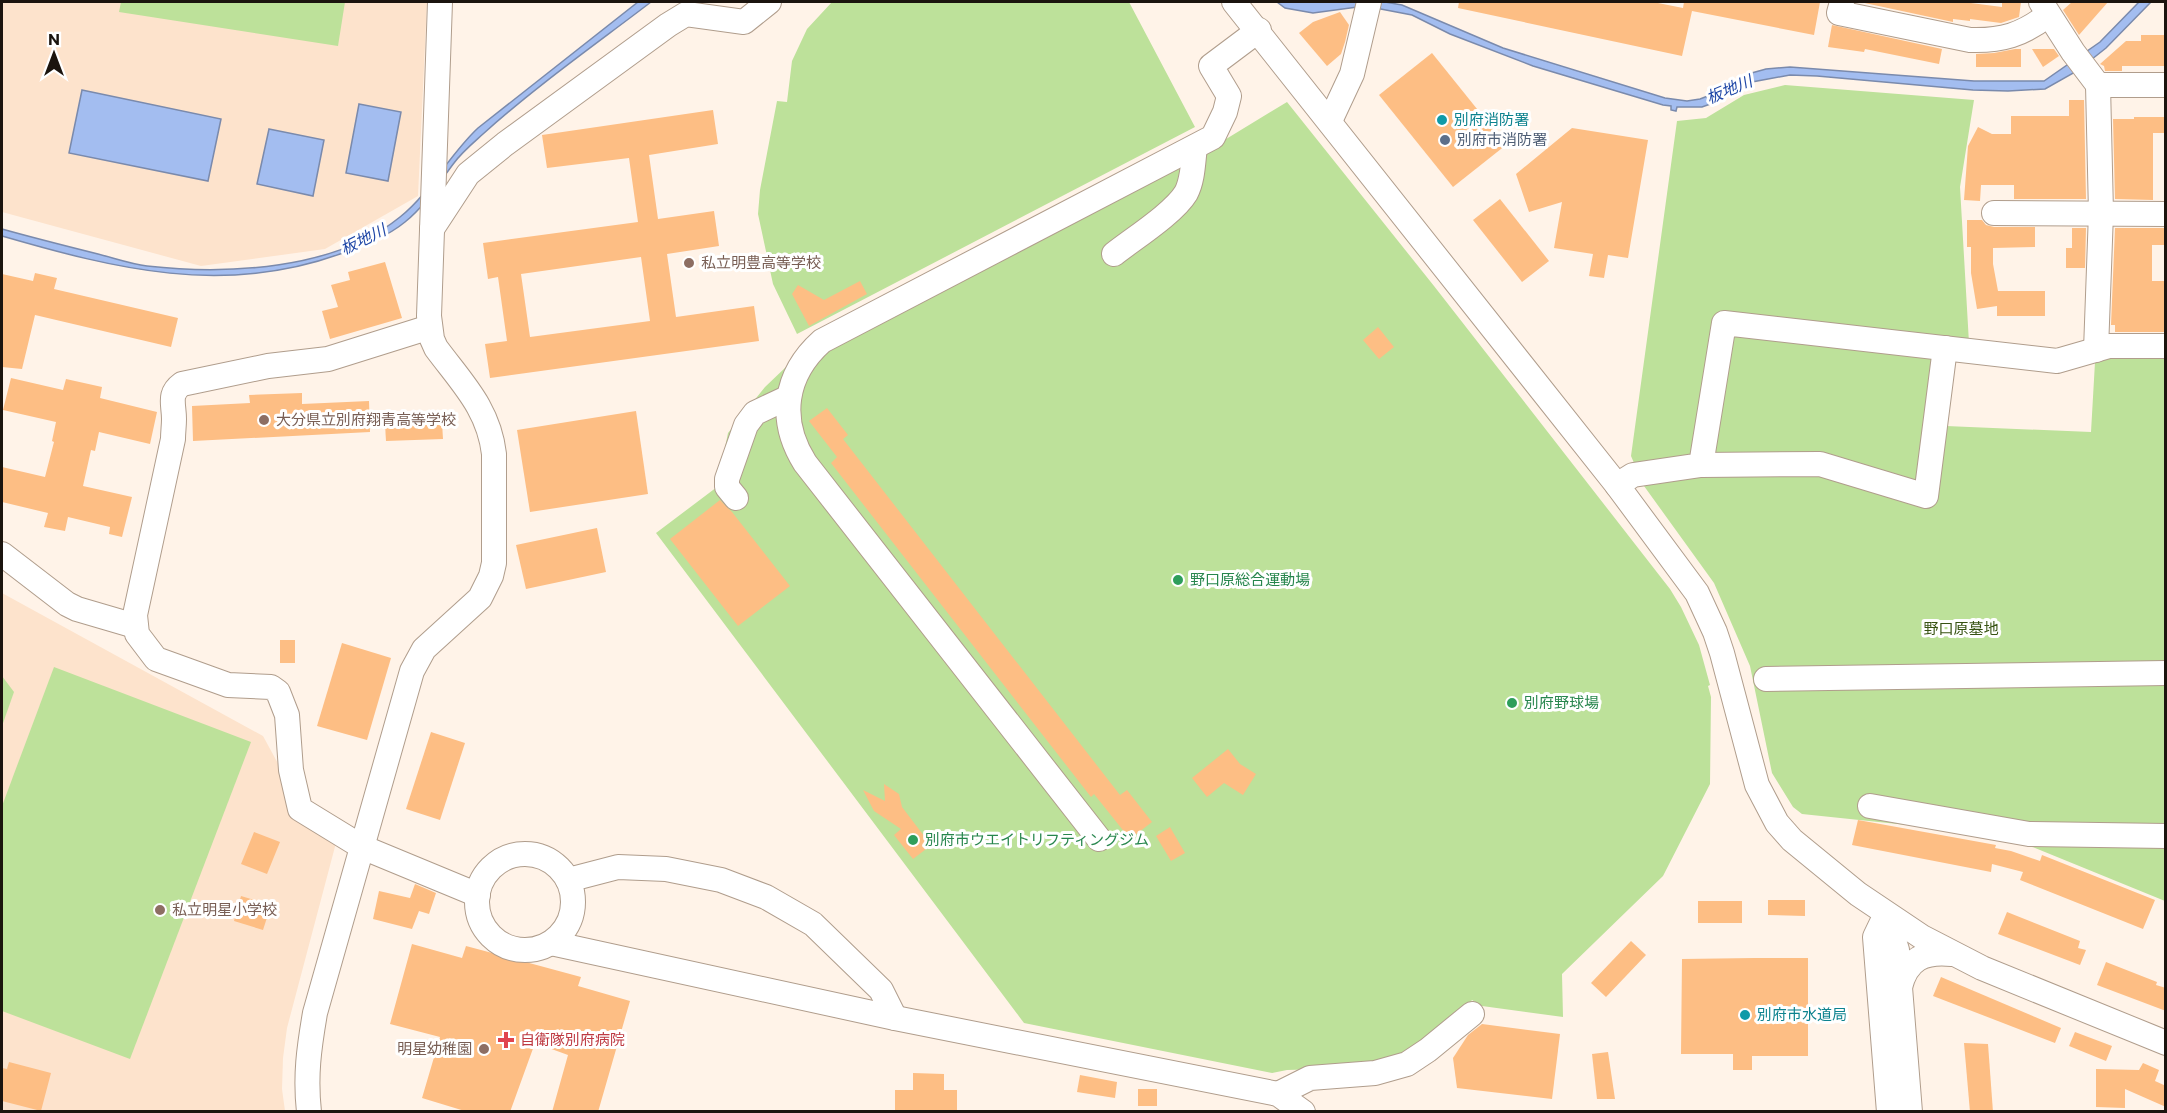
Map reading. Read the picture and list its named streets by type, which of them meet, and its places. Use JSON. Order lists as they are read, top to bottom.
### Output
{
  "water": ["板地川"],
  "parks": ["野口原墓地"],
  "places": {
    "other": [
      "別府消防署",
      "別府市消防署",
      "私立明豊高等学校",
      "大分県立別府翔青高等学校",
      "野口原総合運動場",
      "別府野球場",
      "別府市ウエイトリフティングジム",
      "私立明星小学校",
      "別府市水道局",
      "明星幼稚園"
    ],
    "health": ["自衛隊別府病院"]
  },
  "north": "top"
}
